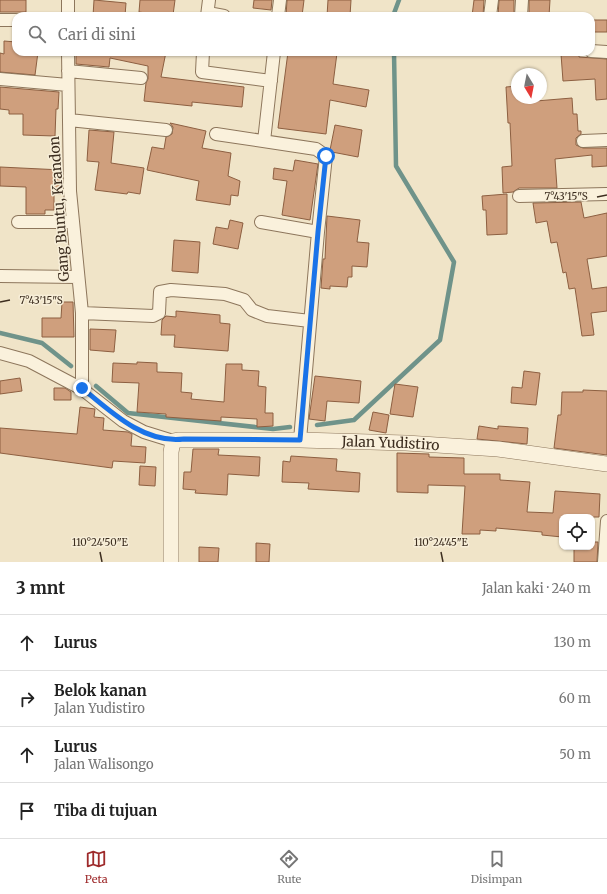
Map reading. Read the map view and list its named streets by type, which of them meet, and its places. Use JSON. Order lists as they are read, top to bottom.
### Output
{
  "streets": {
    "street": ["Gang Buntu, Krandon", "Jalan Yudistiro"]
  },
  "north": "bottom",
  "page": {
    "search": "Cari di sini",
    "heading": ["3 mnt", "Jalan kaki · 240 m"],
    "list": [
      ["Lurus", "130 m"],
      ["Belok kanan", "Jalan Yudistiro", "60 m"],
      ["Lurus", "Jalan Walisongo", "50 m"],
      "Tiba di tujuan"
    ],
    "nav": ["Peta", "Rute", "Disimpan"]
  },
  "coordinates": ["7°43'15\"S", "110°24'50\"E", "110°24'45\"E"]
}
